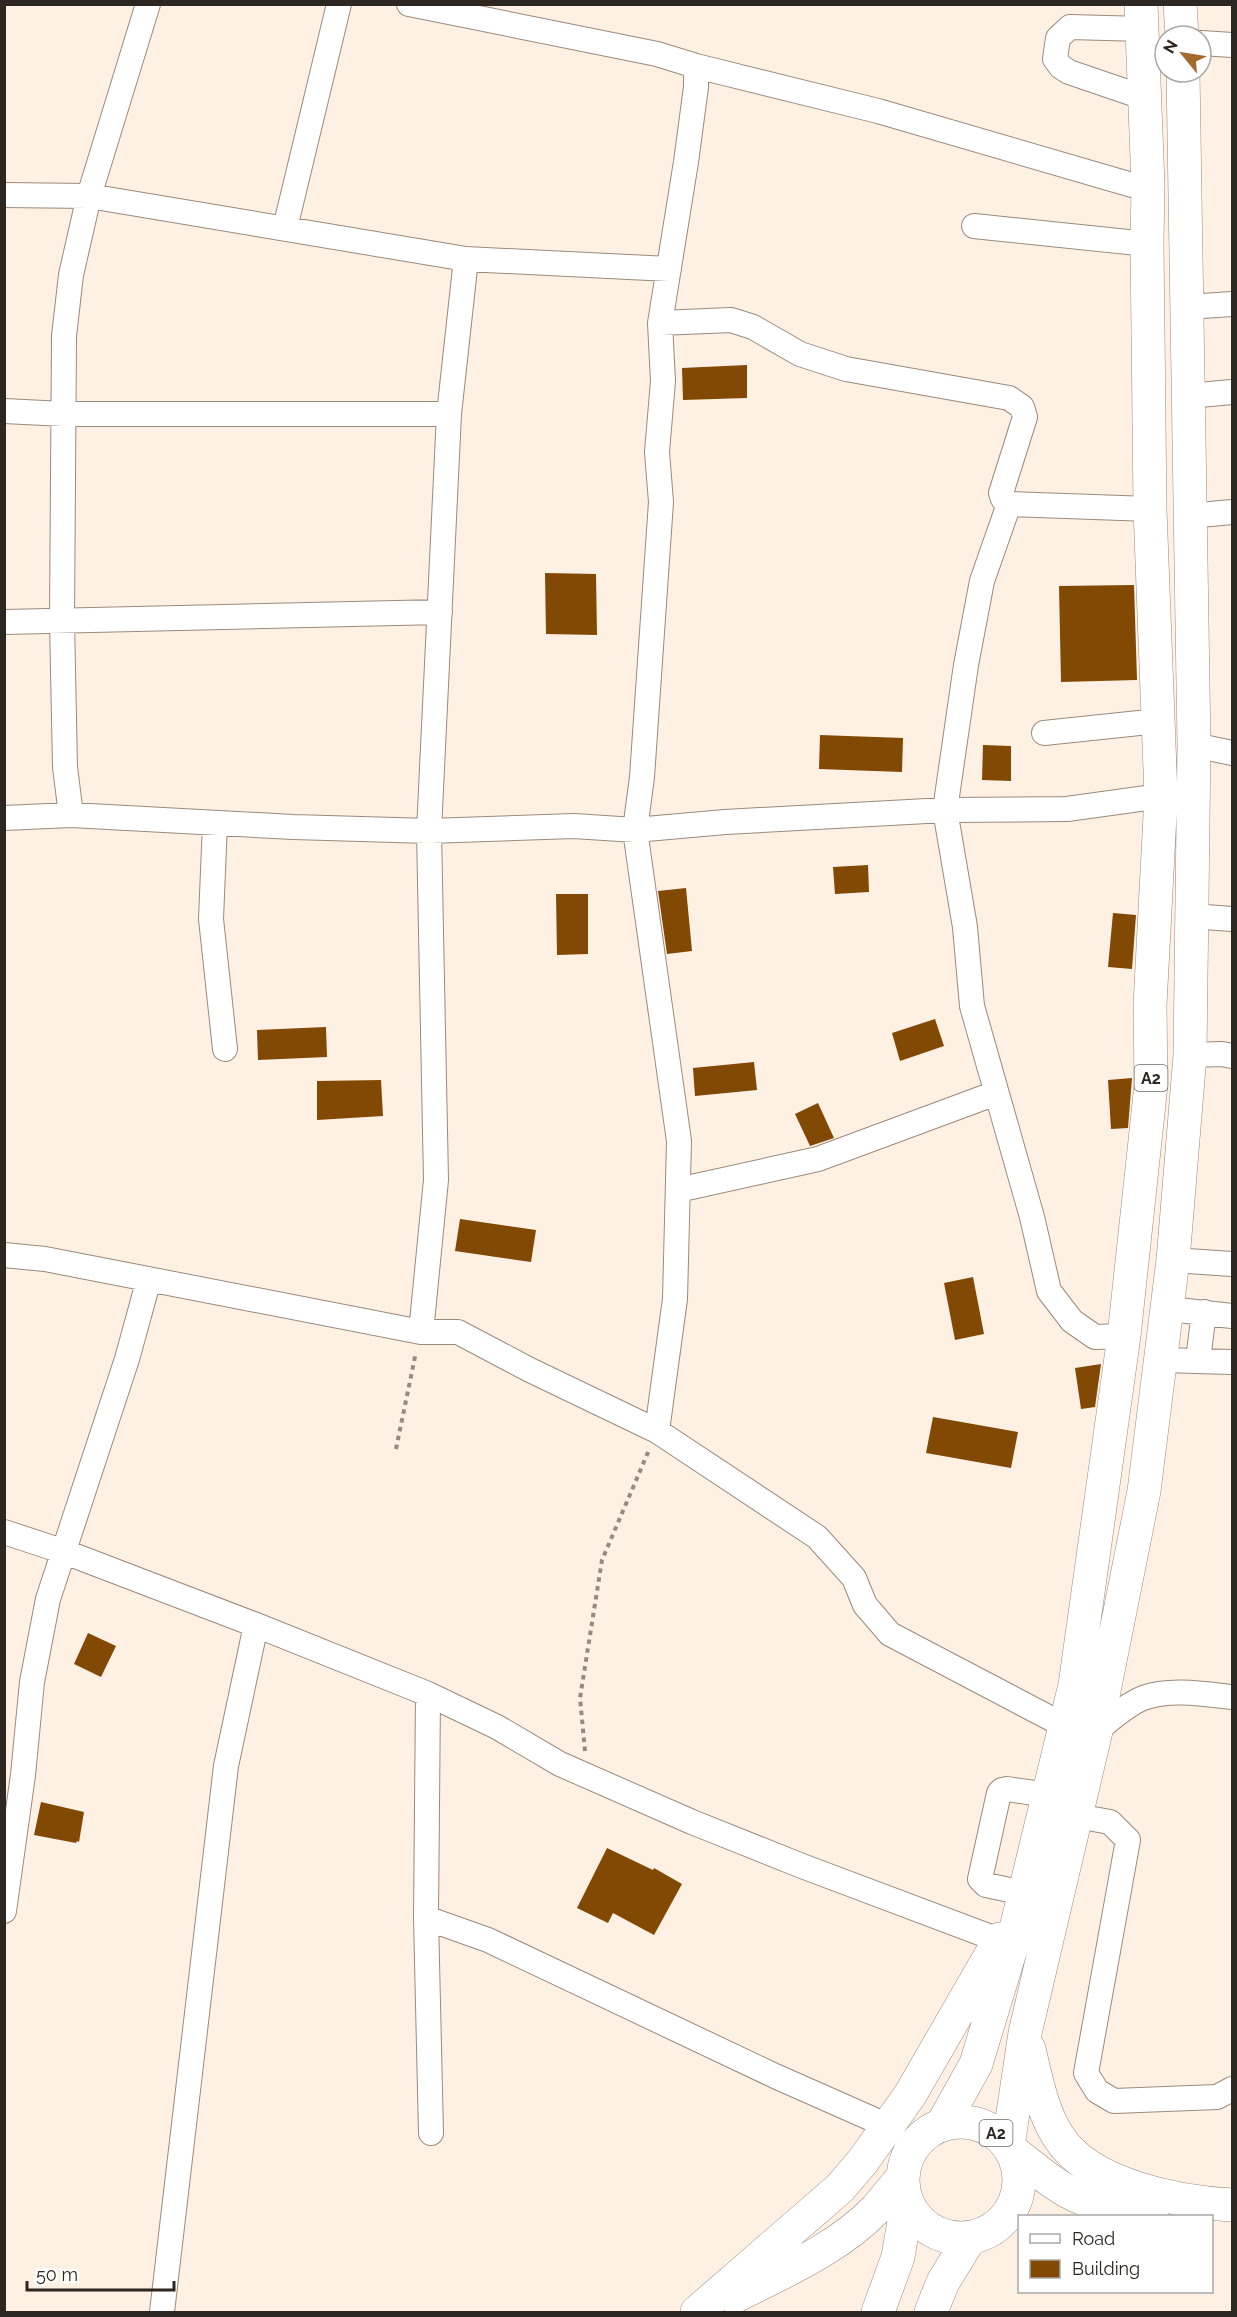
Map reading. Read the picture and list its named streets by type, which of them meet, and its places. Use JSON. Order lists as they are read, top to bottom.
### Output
{
  "streets": {
    "highway": ["A2"]
  },
  "legend": ["Road", "Building"],
  "scale_bar": "50 m",
  "north": "top left"
}
